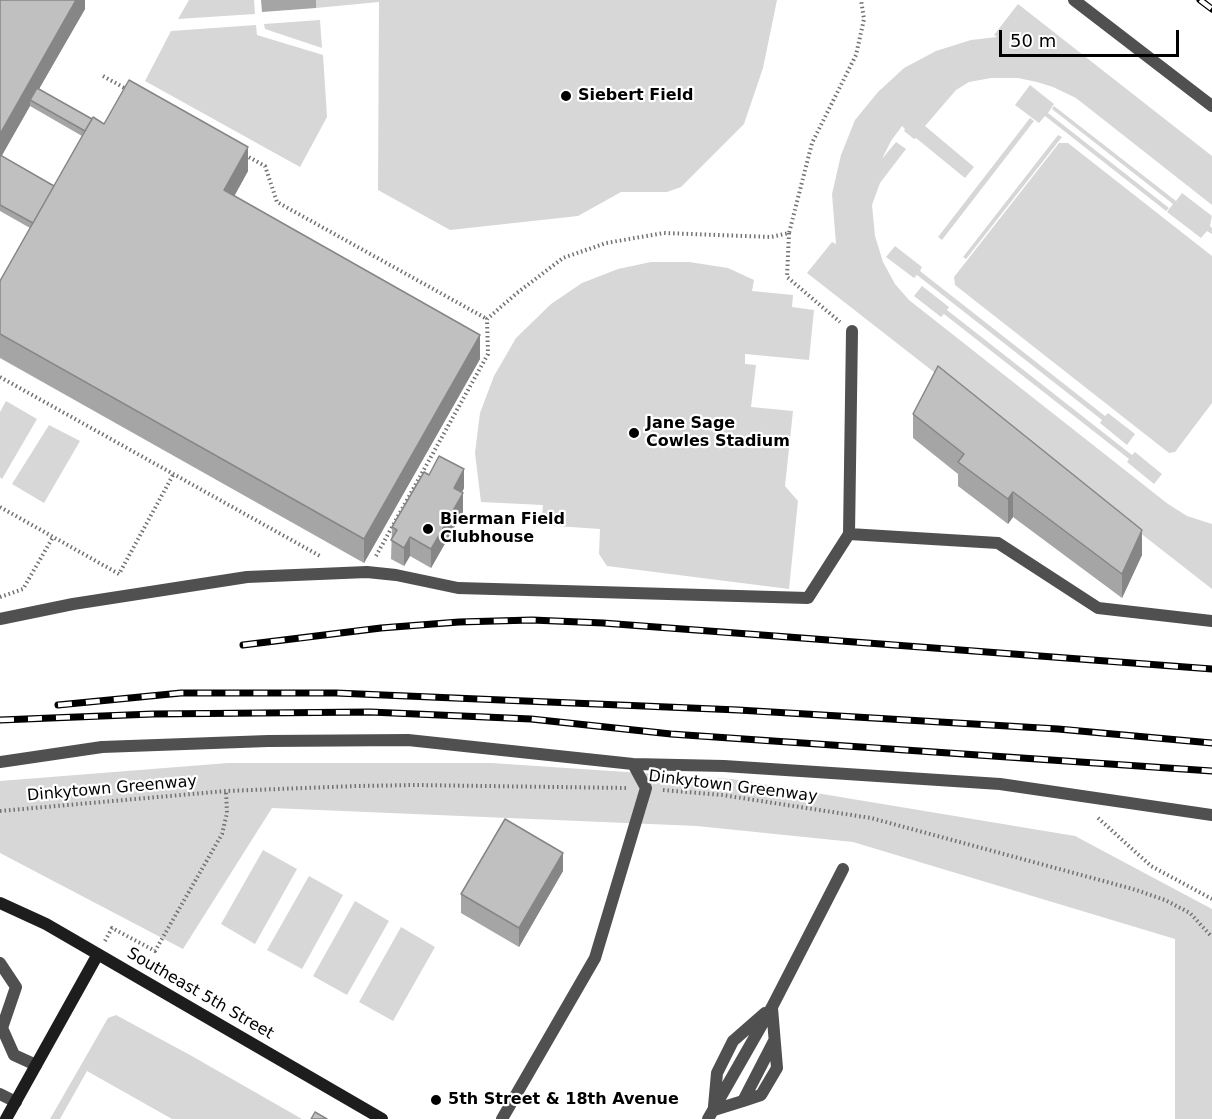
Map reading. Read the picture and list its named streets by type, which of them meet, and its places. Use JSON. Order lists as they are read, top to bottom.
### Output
{
  "streets": {
    "street": ["Southeast 5th Street"],
    "path": ["Dinkytown Greenway"]
  },
  "places": [
    "Siebert Field",
    "Jane Sage Cowles Stadium",
    "Bierman Field Clubhouse",
    "5th Street & 18th Avenue"
  ],
  "scale_bar": "50 m"
}
